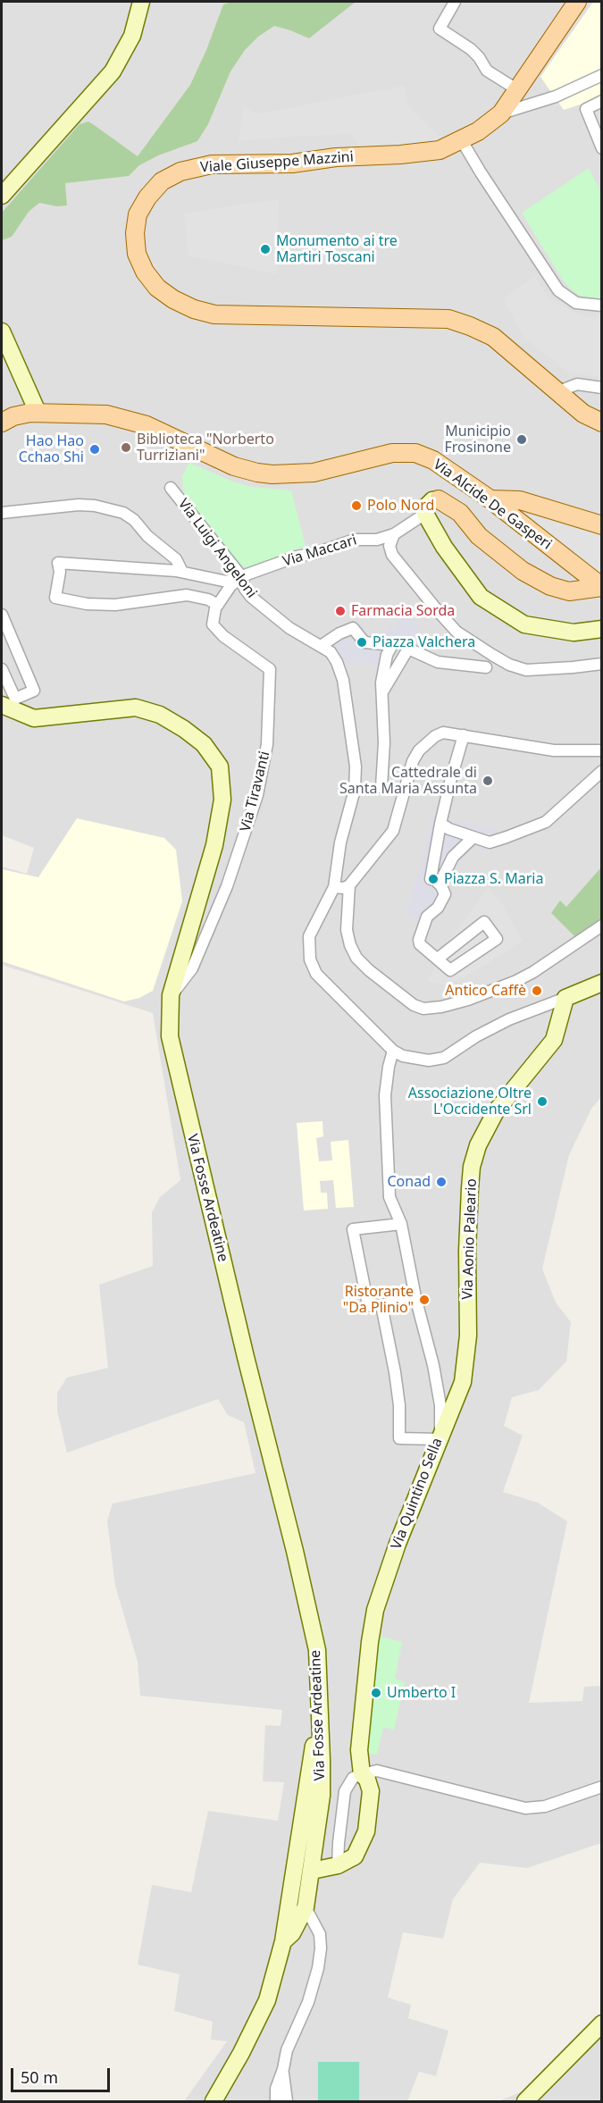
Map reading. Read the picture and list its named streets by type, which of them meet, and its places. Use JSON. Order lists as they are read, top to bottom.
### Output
{
  "streets": {
    "main road": [
      "Viale Giuseppe Mazzini",
      "Via Alcide De Gasperi",
      "Via Fosse Ardeatine",
      "Via Aonio Paleario",
      "Via Quintino Sella"
    ],
    "street": ["Via Luigi Angeloni", "Via Maccari", "Via Tiravanti"]
  },
  "crossings": [
    ["Via Luigi Angeloni", "Via Maccari"],
    ["Via Luigi Angeloni", "Via Quintino Sella"],
    ["Via Tiravanti", "Via Fosse Ardeatine"],
    ["Via Fosse Ardeatine", "Via Quintino Sella"],
    ["Via Aonio Paleario", "Via Quintino Sella"]
  ],
  "places": [
    "Monumento ai tre Martiri Toscani",
    "Municipio Frosinone",
    "Biblioteca \"Norberto Turriziani\"",
    "Hao Hao Cchao Shi",
    "Polo Nord",
    "Farmacia Sorda",
    "Piazza Valchera",
    "Cattedrale di Santa Maria Assunta",
    "Piazza S. Maria",
    "Antico Caffè",
    "Associazione Oltre L'Occidente Srl",
    "Conad",
    "Ristorante \"Da Plinio\"",
    "Umberto I"
  ],
  "scale_bar": "50 m"
}
